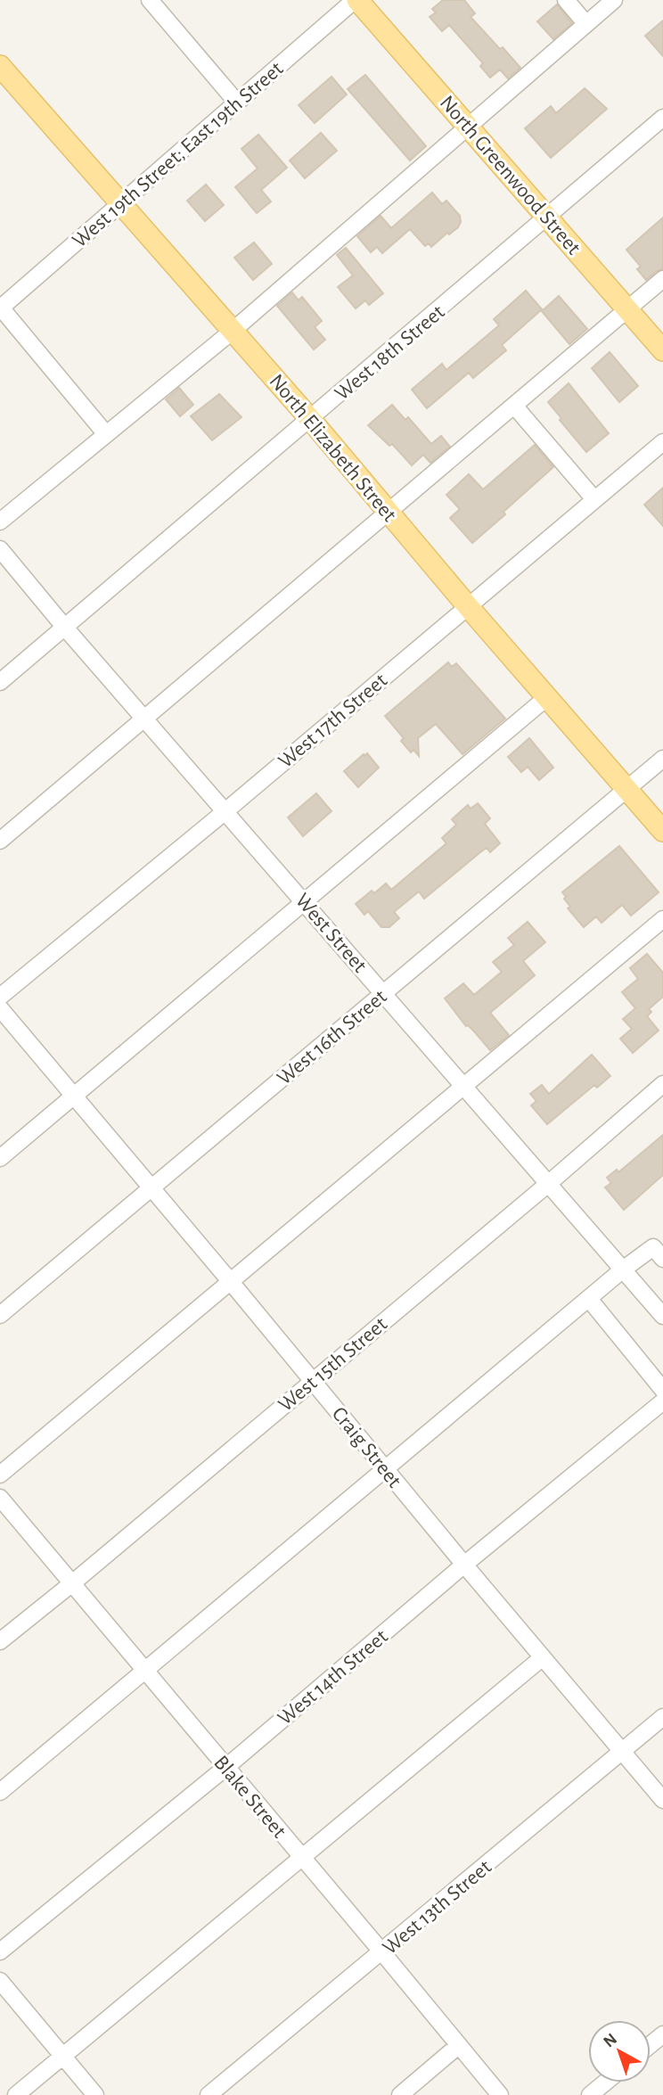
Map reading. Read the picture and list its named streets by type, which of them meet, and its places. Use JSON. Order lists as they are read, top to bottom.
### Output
{
  "streets": {
    "main road": ["North Greenwood Street", "North Elizabeth Street"],
    "street": [
      "West 19th Street; East 19th Street",
      "West 18th Street",
      "West 17th Street",
      "West Street",
      "West 16th Street",
      "West 15th Street",
      "Craig Street",
      "West 14th Street",
      "Blake Street",
      "West 13th Street"
    ]
  },
  "crossings": [
    ["West 19th Street; East 19th Street", "North Greenwood Street"],
    ["West 19th Street; East 19th Street", "North Elizabeth Street"],
    ["North Greenwood Street", "West 18th Street"],
    ["West 18th Street", "North Elizabeth Street"],
    ["West 18th Street", "West Street"],
    ["North Elizabeth Street", "West 17th Street"],
    ["North Elizabeth Street", "West 16th Street"],
    ["West 17th Street", "West Street"],
    ["West Street", "West 16th Street"],
    ["West Street", "West 15th Street"],
    ["West 16th Street", "Craig Street"],
    ["West 15th Street", "Craig Street"],
    ["West 15th Street", "Blake Street"],
    ["Craig Street", "West 14th Street"],
    ["Craig Street", "West 13th Street"],
    ["West 14th Street", "Blake Street"],
    ["Blake Street", "West 13th Street"]
  ],
  "north": "top left"
}
